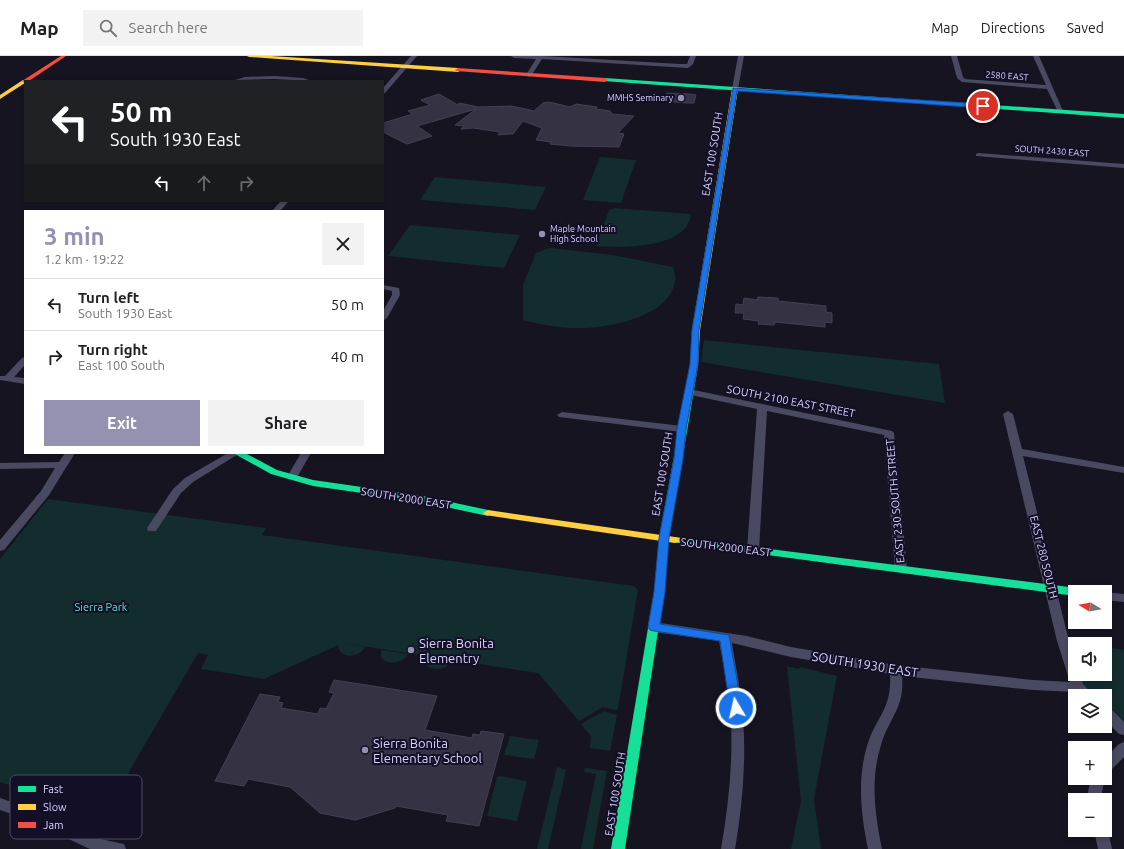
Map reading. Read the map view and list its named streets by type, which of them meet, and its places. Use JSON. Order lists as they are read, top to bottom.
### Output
{
  "streets": {
    "street": [
      "2580 EAST",
      "SOUTH 2430 EAST",
      "EAST 100 SOUTH",
      "SOUTH 2100 EAST STREET",
      "SOUTH 2000 EAST",
      "EAST 230 SOUTH STREET",
      "EAST 280 SOUTH",
      "SOUTH 1930 EAST"
    ]
  },
  "crossings": [
    ["EAST 100 SOUTH", "SOUTH 2100 EAST STREET"],
    ["EAST 100 SOUTH", "SOUTH 2000 EAST"],
    ["EAST 100 SOUTH", "SOUTH 1930 EAST"],
    ["SOUTH 2100 EAST STREET", "EAST 230 SOUTH STREET"],
    ["SOUTH 2000 EAST", "EAST 230 SOUTH STREET"],
    ["SOUTH 2000 EAST", "EAST 280 SOUTH"],
    ["EAST 280 SOUTH", "SOUTH 1930 EAST"]
  ],
  "parks": ["Sierra Park"],
  "places": [
    "MMHS Seminary",
    "Maple Mountain High School",
    "Sierra Bonita Elementry",
    "Sierra Bonita Elementary School"
  ],
  "legend": ["Fast", "Slow", "Jam"],
  "north": "left",
  "page": {
    "header": "Map",
    "search": "Search here",
    "nav": ["Map", "Directions", "Saved"],
    "turn": ["50 m", "South 1930 East"],
    "heading": ["3 min", "1.2 km · 19:22"],
    "list": [
      {
        "name": "Turn left",
        "note": "South 1930 East",
        "value": "50 m"
      },
      {
        "name": "Turn right",
        "note": "East 100 South",
        "value": "40 m"
      }
    ],
    "buttons": ["Exit", "Share"],
    "map_buttons": ["+", "−"]
  }
}
